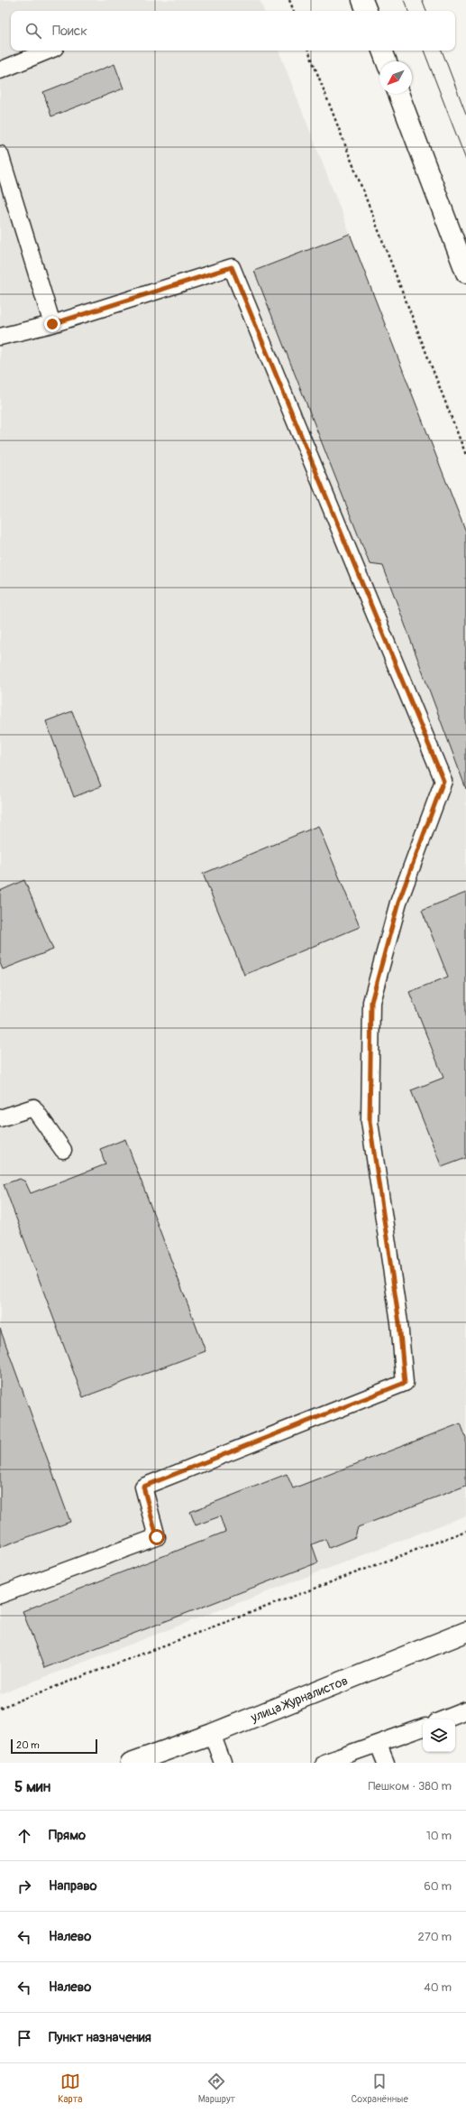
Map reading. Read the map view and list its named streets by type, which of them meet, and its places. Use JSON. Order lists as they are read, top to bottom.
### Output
{
  "streets": {
    "street": ["улица Журналистов"]
  },
  "scale_bar": "20 m",
  "north": "bottom left",
  "page": {
    "search": "Поиск",
    "scale": "20 m",
    "heading": ["5 мин", "Пешком · 380 m"],
    "list": [
      ["Прямо", "10 m"],
      ["Направо", "60 m"],
      ["Налево", "270 m"],
      ["Налево", "40 m"],
      "Пункт назначения"
    ],
    "nav": ["Карта", "Маршрут", "Сохранённые"]
  }
}
